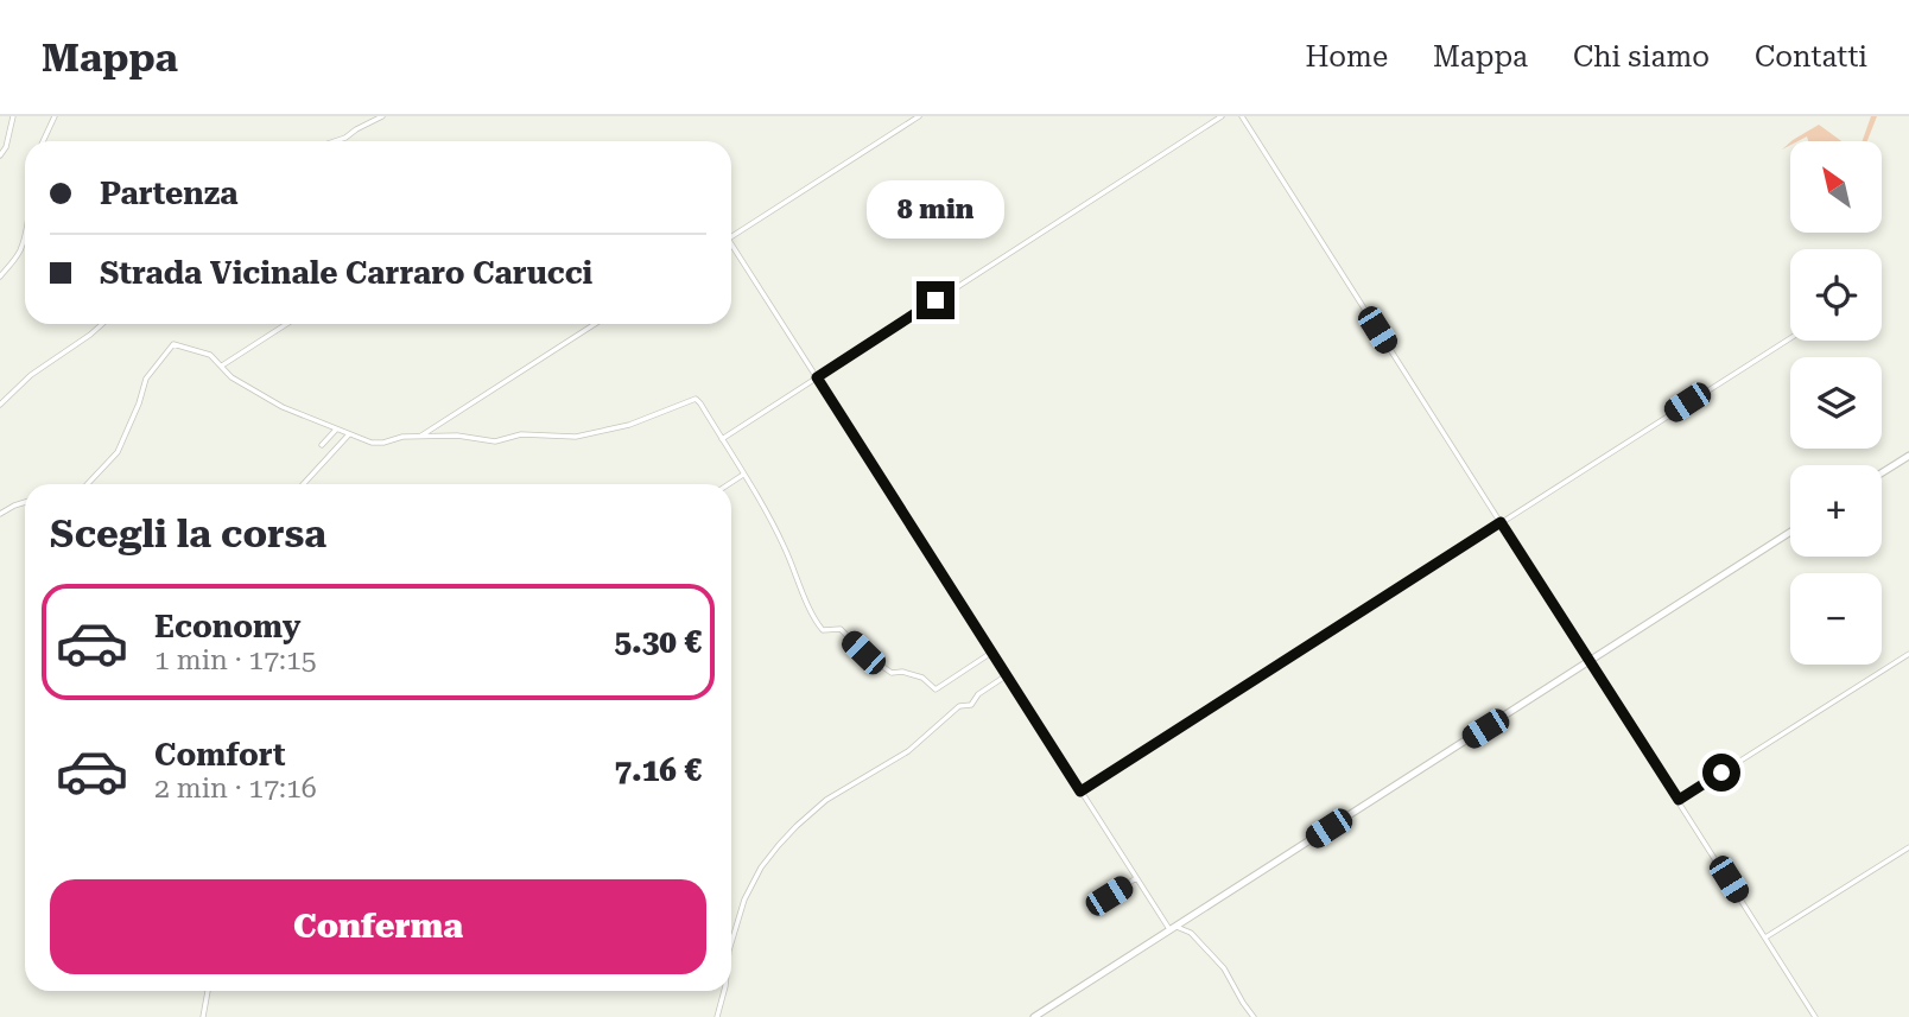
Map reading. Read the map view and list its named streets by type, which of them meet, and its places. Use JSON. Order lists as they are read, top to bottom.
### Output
{
  "north": "top left",
  "page": {
    "header": "Mappa",
    "nav": [
      "Home",
      "Mappa",
      "Chi siamo",
      "Contatti"
    ],
    "map_buttons": ["+", "−"],
    "banner": ["Partenza", "Strada Vicinale Carraro Carucci"],
    "bubble": "8 min",
    "heading": "Scegli la corsa",
    "list": [
      {
        "name": "Economy",
        "note": "1 min · 17:15",
        "value": "5.30 €"
      },
      {
        "name": "Comfort",
        "note": "2 min · 17:16",
        "value": "7.16 €"
      }
    ],
    "buttons": "Conferma"
  }
}
